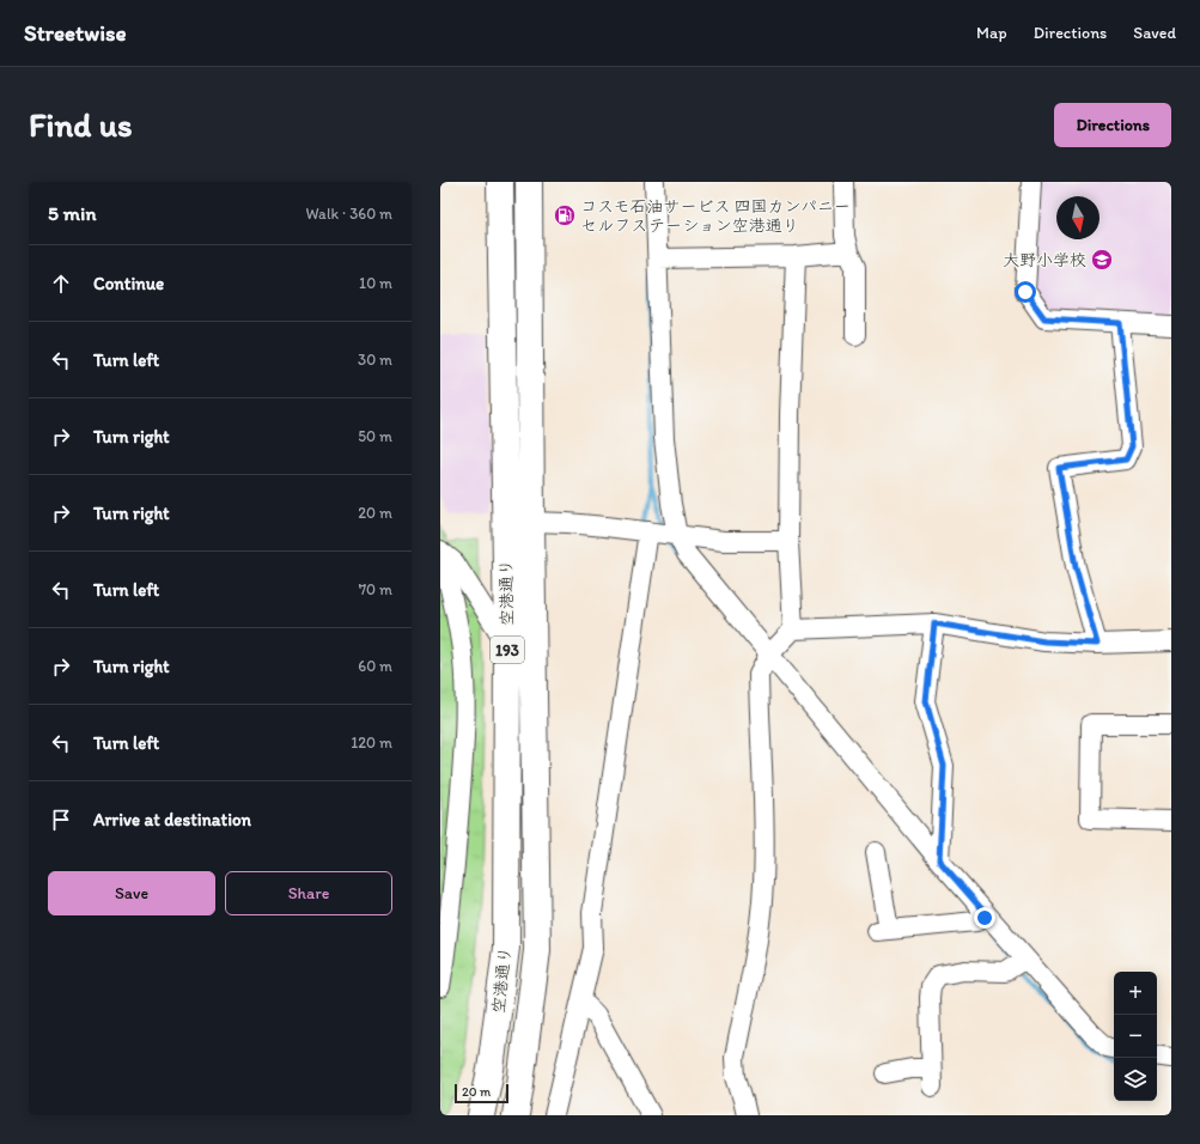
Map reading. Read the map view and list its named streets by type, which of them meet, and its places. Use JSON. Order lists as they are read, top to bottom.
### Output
{
  "streets": {
    "highway": ["空港通り", "193"]
  },
  "places": {
    "fuel station": ["コスモ石油サービス 四国カンパニー セルフステーション空港通り"],
    "school or university": ["大野小学校"]
  },
  "scale_bar": "20 m",
  "north": "bottom",
  "page": {
    "header": "Streetwise",
    "nav": ["Map", "Directions", "Saved"],
    "buttons": [
      "Directions",
      ["Save", "Share"]
    ],
    "title": "Find us",
    "heading": ["5 min", "Walk · 360 m"],
    "list": [
      ["Continue", "10 m"],
      ["Turn left", "30 m"],
      ["Turn right", "50 m"],
      ["Turn right", "20 m"],
      ["Turn left", "70 m"],
      ["Turn right", "60 m"],
      ["Turn left", "120 m"],
      "Arrive at destination"
    ],
    "map_buttons": ["+", "−"],
    "scale": "20 m"
  }
}
